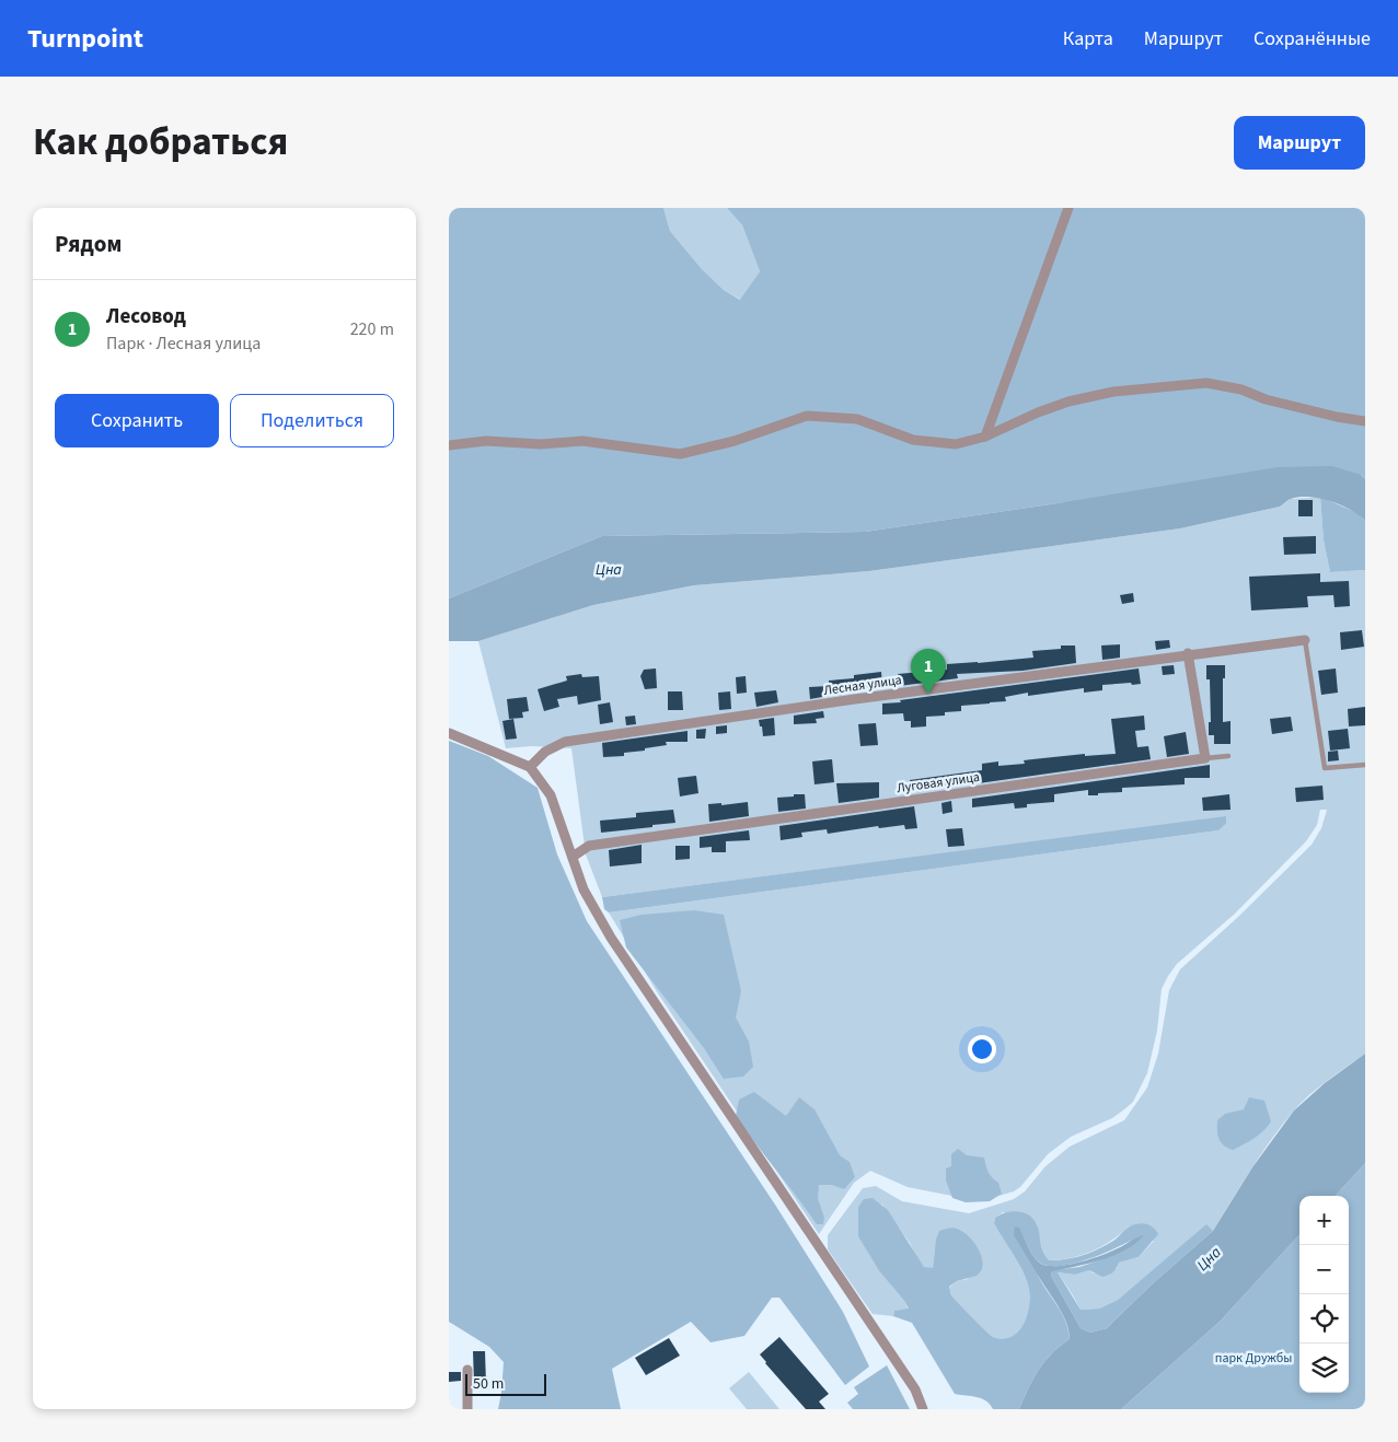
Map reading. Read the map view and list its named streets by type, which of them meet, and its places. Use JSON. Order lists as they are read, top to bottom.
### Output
{
  "streets": {
    "street": ["Лесная улица", "Луговая улица"]
  },
  "water": ["Цна"],
  "parks": ["парк Дружбы"],
  "scale_bar": "50 m",
  "page": {
    "header": "Turnpoint",
    "nav": ["Карта", "Маршрут", "Сохранённые"],
    "title": "Как добраться",
    "buttons": [
      "Маршрут",
      ["Сохранить", "Поделиться"]
    ],
    "heading": "Рядом",
    "list": [
      {
        "mark": "1",
        "name": "Лесовод",
        "note": "Парк · Лесная улица",
        "value": "220 m"
      }
    ],
    "pins": "1",
    "map_buttons": ["+", "−"],
    "scale": "50 m"
  }
}
